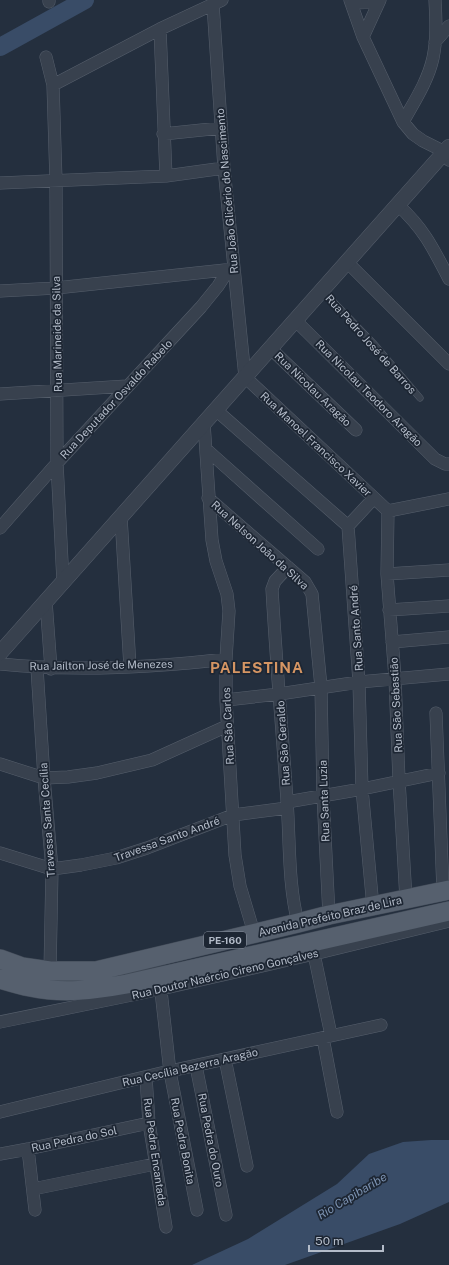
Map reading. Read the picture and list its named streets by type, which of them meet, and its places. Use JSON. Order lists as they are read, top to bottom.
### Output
{
  "streets": {
    "main road": ["Avenida Prefeito Braz de Lira", "PE-160"],
    "street": [
      "Rua João Glicério do Nascimento",
      "Rua Marineide da Silva",
      "Rua Nicolau Aragão",
      "Rua Nicolau Teodoro Aragão",
      "Rua Deputador Osvaldo Rabelo",
      "Rua Manoel Francisco Xavier",
      "Rua Nelson João da Silva",
      "Rua Santo André",
      "Rua Jaílton José de Menezes",
      "Rua São Sebastião",
      "Rua São Carlos",
      "Rua São Geraldo",
      "Rua Santa Luzia",
      "Travessa Santa Cecília",
      "Travessa Santo André",
      "Rua Doutor Naércio Cireno Gonçalves",
      "Rua Cecília Bezerra Aragão",
      "Rua Pedra do Sol",
      "Rua Pedra do Ouro",
      "Rua Pedra Bonita",
      "Rua Pedra Encantada"
    ],
    "lane": ["Rua Pedro José de Barros"]
  },
  "crossings": [
    ["Rua João Glicério do Nascimento", "Rua Deputador Osvaldo Rabelo"],
    ["Rua João Glicério do Nascimento", "Rua Manoel Francisco Xavier"],
    ["Rua Marineide da Silva", "Rua Deputador Osvaldo Rabelo"],
    ["Rua Manoel Francisco Xavier", "Rua São Sebastião"],
    ["Rua Nelson João da Silva", "Rua São Carlos"],
    ["Rua Nelson João da Silva", "Rua São Geraldo"],
    ["Rua Nelson João da Silva", "Rua Santa Luzia"],
    ["Rua Santo André", "Travessa Santo André"],
    ["Rua Santo André", "Avenida Prefeito Braz de Lira"],
    ["Rua Jaílton José de Menezes", "Rua São Carlos"],
    ["Rua Jaílton José de Menezes", "Travessa Santa Cecília"],
    ["Rua São Sebastião", "Travessa Santo André"],
    ["Rua São Sebastião", "Avenida Prefeito Braz de Lira"],
    ["Rua São Carlos", "Travessa Santo André"],
    ["Rua São Carlos", "Avenida Prefeito Braz de Lira"],
    ["Rua São Geraldo", "Travessa Santo André"],
    ["Rua São Geraldo", "Avenida Prefeito Braz de Lira"],
    ["Rua Santa Luzia", "Travessa Santo André"],
    ["Rua Santa Luzia", "Avenida Prefeito Braz de Lira"],
    ["Travessa Santa Cecília", "Travessa Santo André"],
    ["Travessa Santa Cecília", "Avenida Prefeito Braz de Lira"],
    ["Avenida Prefeito Braz de Lira", "Rua Doutor Naércio Cireno Gonçalves"],
    ["Avenida Prefeito Braz de Lira", "Rua Pedra Bonita"],
    ["Rua Doutor Naércio Cireno Gonçalves", "Rua Pedra Bonita"],
    ["Rua Cecília Bezerra Aragão", "Rua Pedra do Ouro"],
    ["Rua Cecília Bezerra Aragão", "Rua Pedra Bonita"],
    ["Rua Cecília Bezerra Aragão", "Rua Pedra Encantada"],
    ["Rua Pedra do Sol", "Rua Pedra Encantada"]
  ],
  "districts": ["PALESTINA"],
  "water": ["Rio Capibaribe"],
  "scale_bar": "50 m"
}
